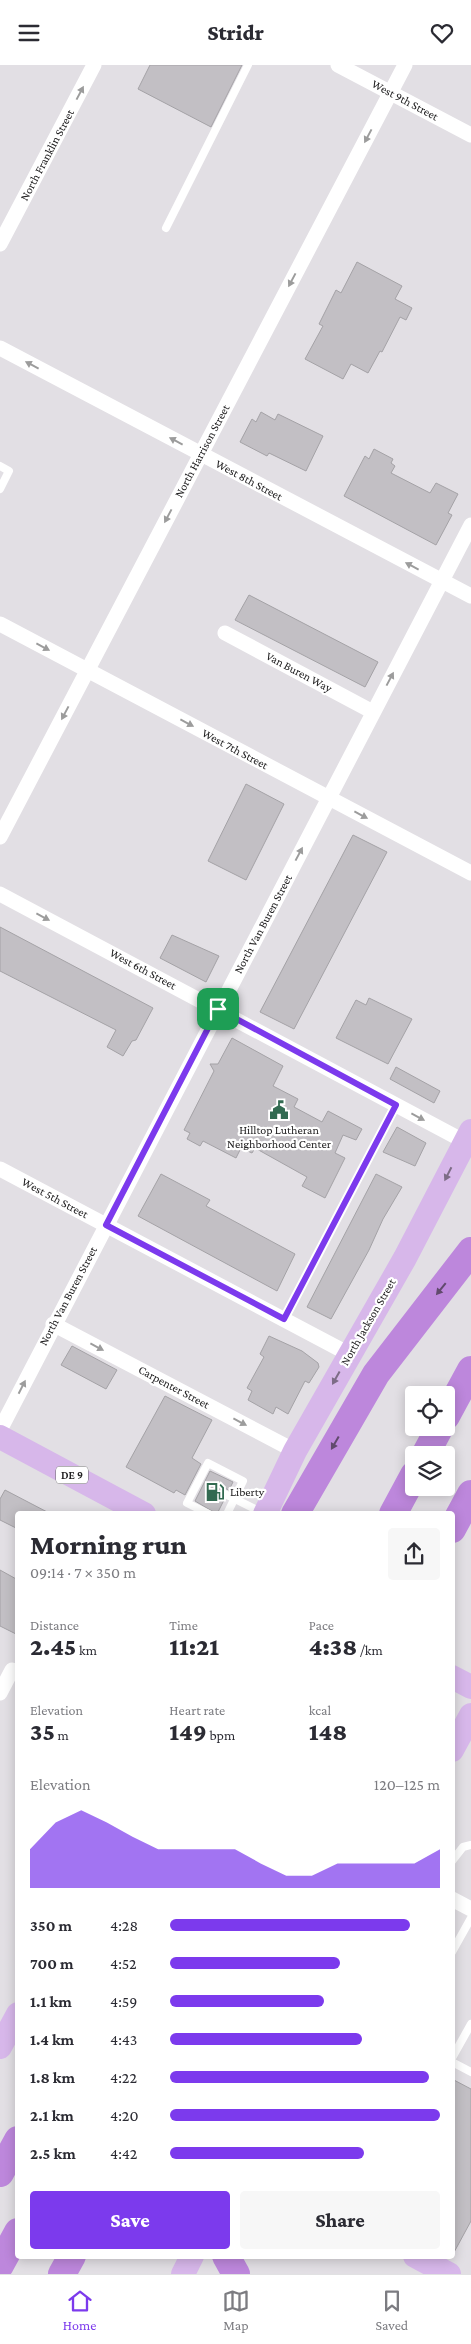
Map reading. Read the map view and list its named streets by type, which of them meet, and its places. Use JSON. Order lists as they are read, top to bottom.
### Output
{
  "streets": {
    "main road": ["North Jackson Street", "DE 9"],
    "street": [
      "West 9th Street",
      "North Franklin Street",
      "North Harrison Street",
      "West 8th Street",
      "Van Buren Way",
      "West 7th Street",
      "North Van Buren Street",
      "West 6th Street",
      "West 5th Street",
      "Carpenter Street"
    ]
  },
  "crossings": [
    ["West 9th Street", "North Harrison Street"],
    ["North Harrison Street", "West 8th Street"],
    ["North Harrison Street", "West 7th Street"],
    ["West 8th Street", "North Van Buren Street"],
    ["Van Buren Way", "North Van Buren Street"],
    ["West 7th Street", "North Van Buren Street"],
    ["North Van Buren Street", "West 6th Street"],
    ["North Van Buren Street", "West 5th Street"],
    ["North Van Buren Street", "Carpenter Street"],
    ["West 6th Street", "North Jackson Street"],
    ["West 5th Street", "North Jackson Street"],
    ["North Jackson Street", "Carpenter Street"]
  ],
  "one_way": [
    "North Franklin Street",
    "North Harrison Street",
    "West 8th Street",
    "West 7th Street",
    "North Van Buren Street",
    "West 6th Street",
    "North Jackson Street",
    "Carpenter Street"
  ],
  "places": {
    "public building": ["Hilltop Lutheran Neighborhood Center"],
    "fuel station": ["Liberty"]
  },
  "page": {
    "header": "Stridr",
    "heading": ["Morning run", "09:14 · 7 × 350 m"],
    "stats": [
      ["Distance", "2.45 km"],
      ["Time", "11:21"],
      ["Pace", "4:38 /km"],
      ["Elevation", "35 m"],
      ["Heart rate", "149 bpm"],
      ["kcal", "148"]
    ],
    "chart": ["Elevation", "120–125 m"],
    "list": [
      {
        "name": "350 m",
        "note": "4:28"
      },
      {
        "name": "700 m",
        "note": "4:52"
      },
      {
        "name": "1.1 km",
        "note": "4:59"
      },
      {
        "name": "1.4 km",
        "note": "4:43"
      },
      {
        "name": "1.8 km",
        "note": "4:22"
      },
      {
        "name": "2.1 km",
        "note": "4:20"
      },
      {
        "name": "2.5 km",
        "note": "4:42"
      }
    ],
    "buttons": ["Save", "Share"],
    "tabs": ["Home", "Map", "Saved"]
  }
}
